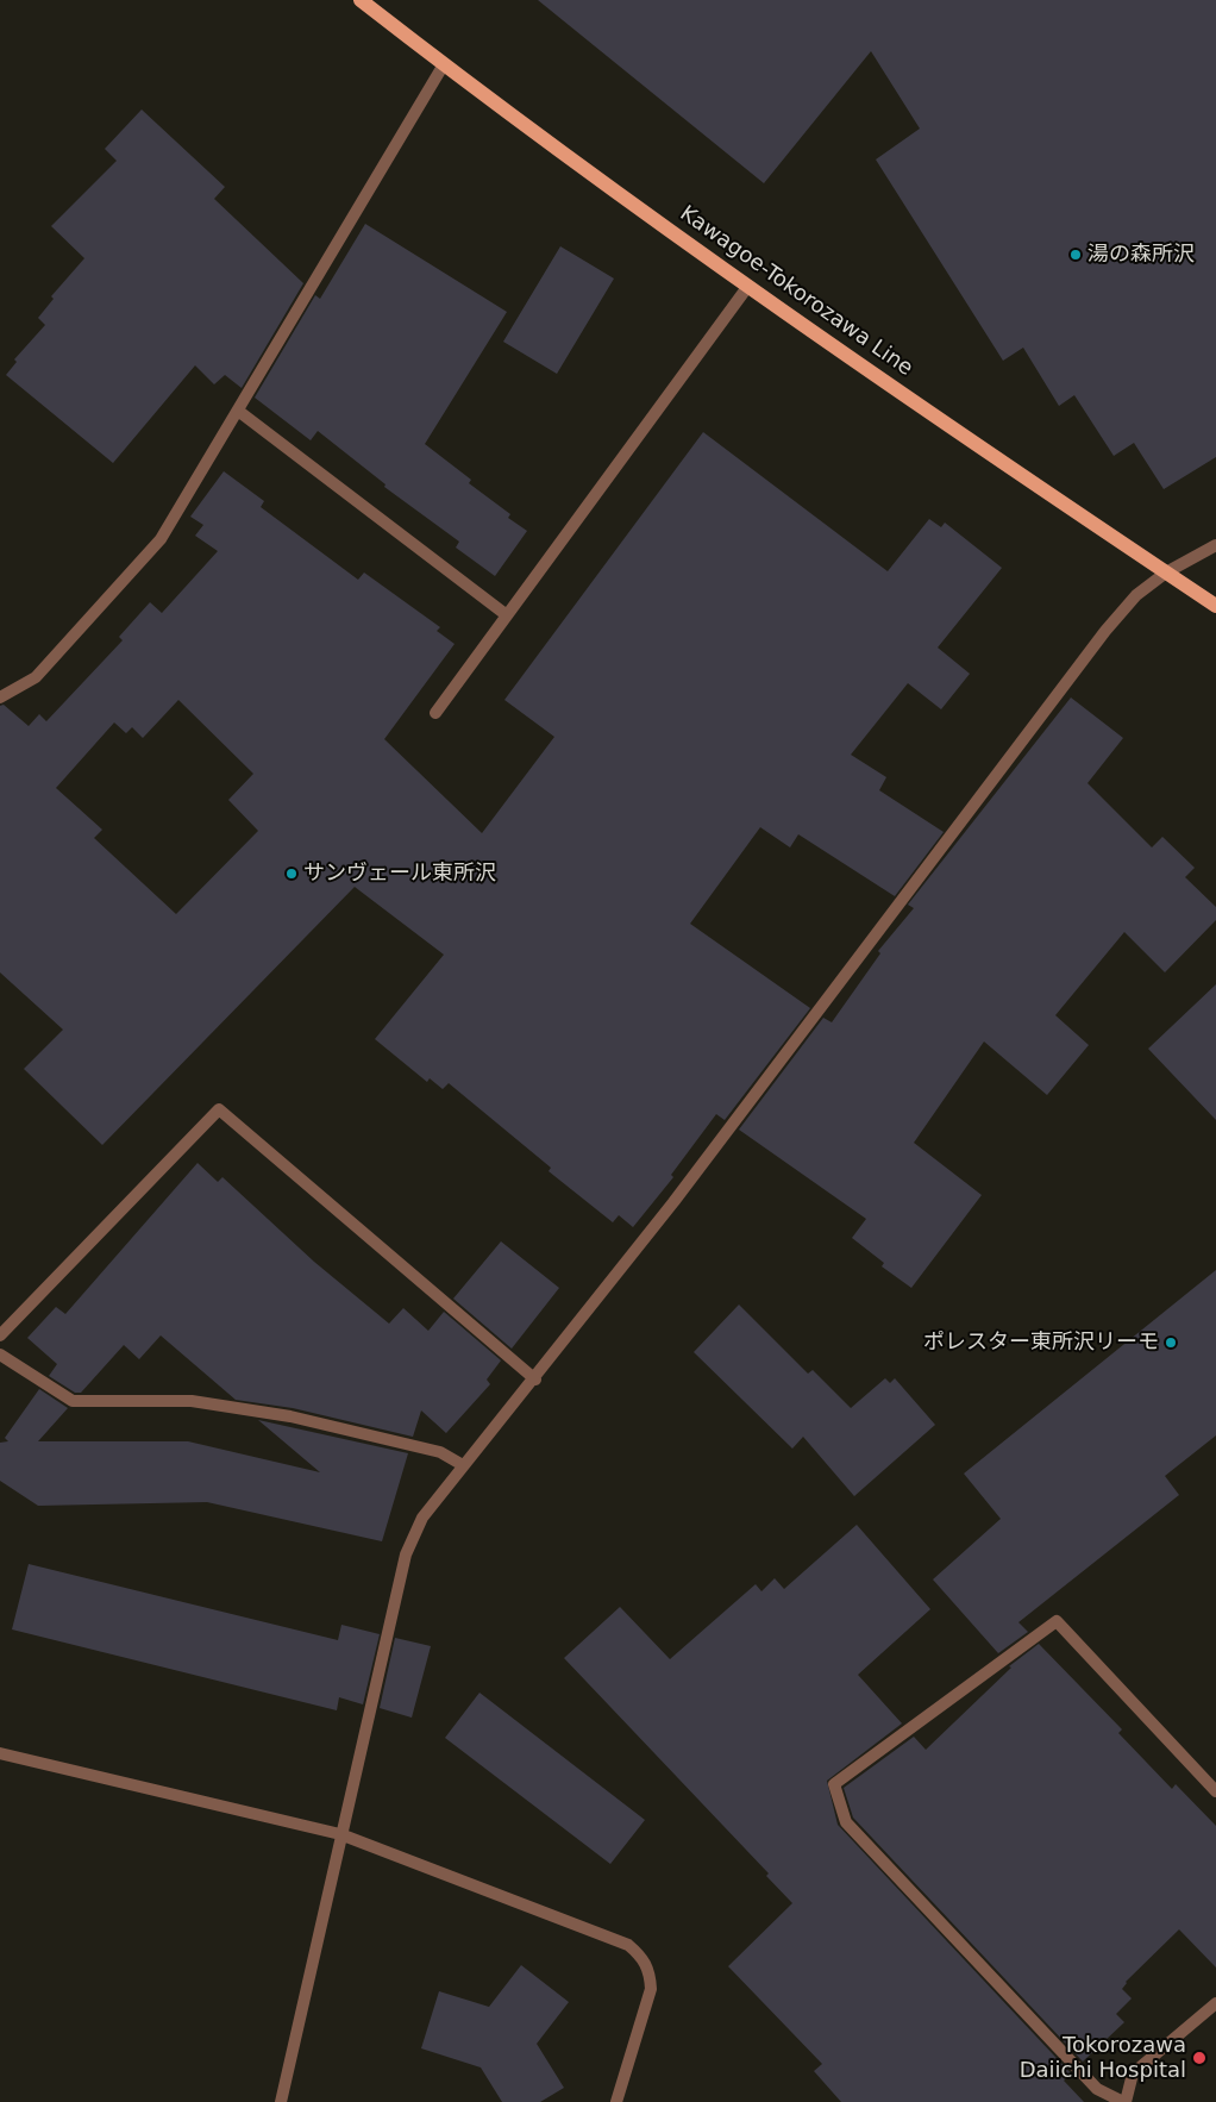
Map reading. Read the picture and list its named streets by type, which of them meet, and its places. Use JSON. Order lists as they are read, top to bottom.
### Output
{
  "streets": {
    "main road": ["Kawagoe-Tokorozawa Line"]
  },
  "places": [
    "湯の森所沢",
    "サンヴェール東所沢",
    "ポレスター東所沢リーモ",
    "Tokorozawa Daiichi Hospital"
  ]
}
